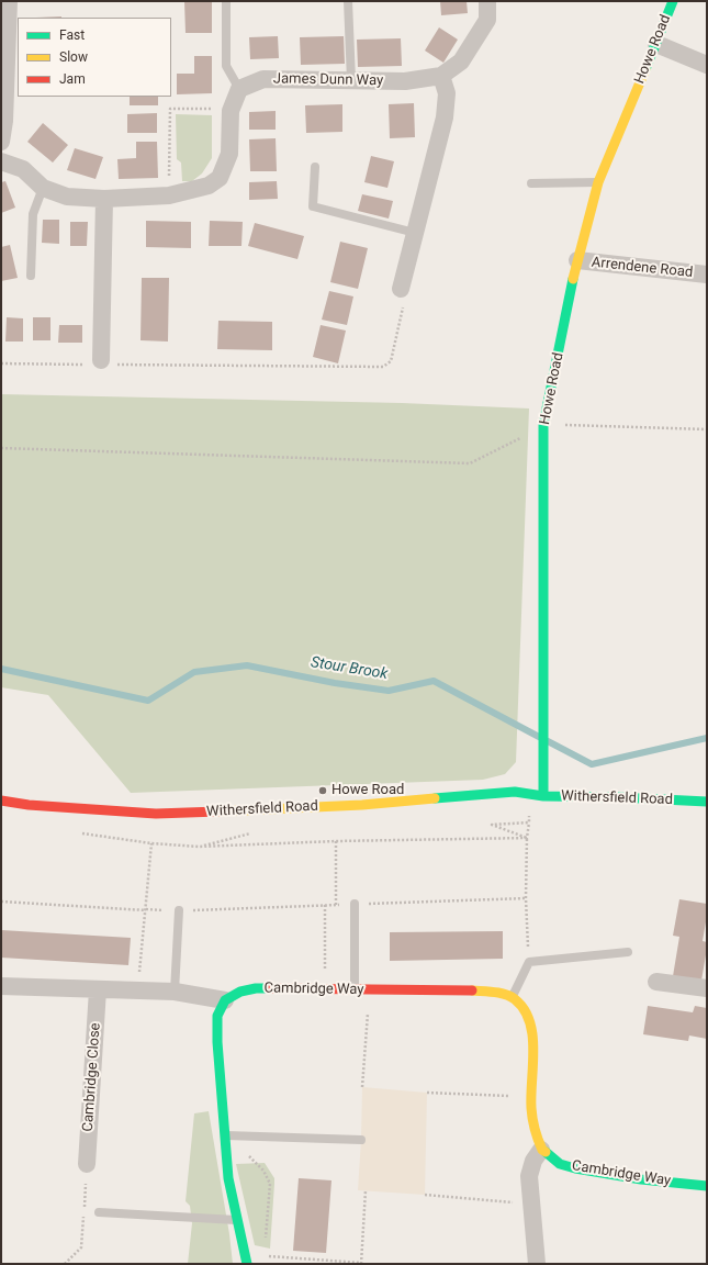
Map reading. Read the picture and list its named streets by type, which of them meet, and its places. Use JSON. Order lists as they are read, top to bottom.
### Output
{
  "streets": {
    "street": [
      "Howe Road",
      "James Dunn Way",
      "Arrendene Road",
      "Withersfield Road",
      "Cambridge Way",
      "Cambridge Close"
    ]
  },
  "crossings": [
    ["Howe Road", "Arrendene Road"],
    ["Howe Road", "Withersfield Road"]
  ],
  "water": ["Stour Brook"],
  "places": ["Howe Road"],
  "legend": ["Fast", "Slow", "Jam"]
}
